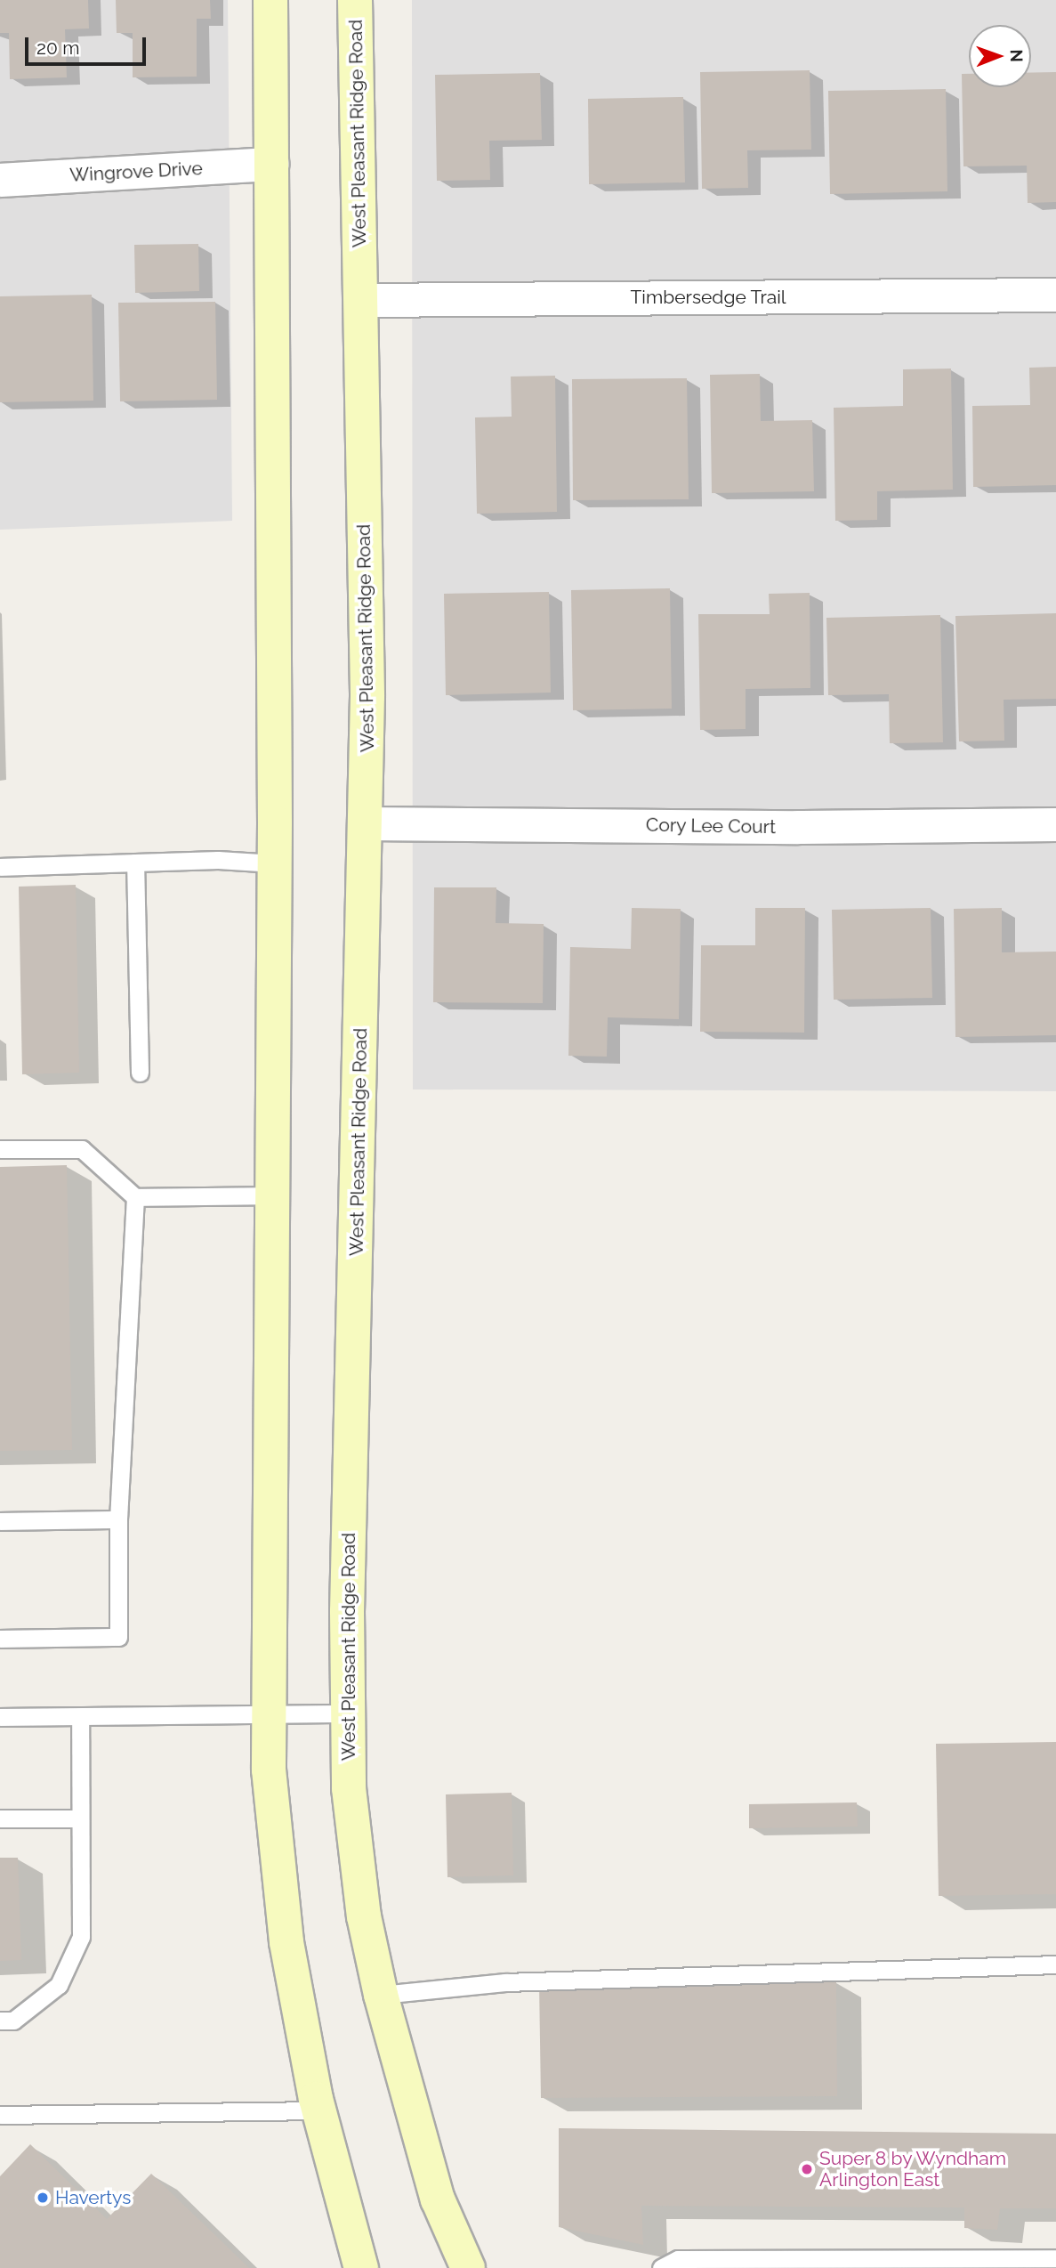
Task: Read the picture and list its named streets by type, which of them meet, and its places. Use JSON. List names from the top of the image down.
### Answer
{
  "streets": {
    "street": [
      "West Pleasant Ridge Road",
      "Wingrove Drive",
      "Timbersedge Trail",
      "Cory Lee Court"
    ]
  },
  "crossings": [
    ["West Pleasant Ridge Road", "Timbersedge Trail"],
    ["West Pleasant Ridge Road", "Cory Lee Court"]
  ],
  "places": ["Super 8 by Wyndham Arlington East", "Havertys"],
  "scale_bar": "20 m",
  "north": "right"
}
